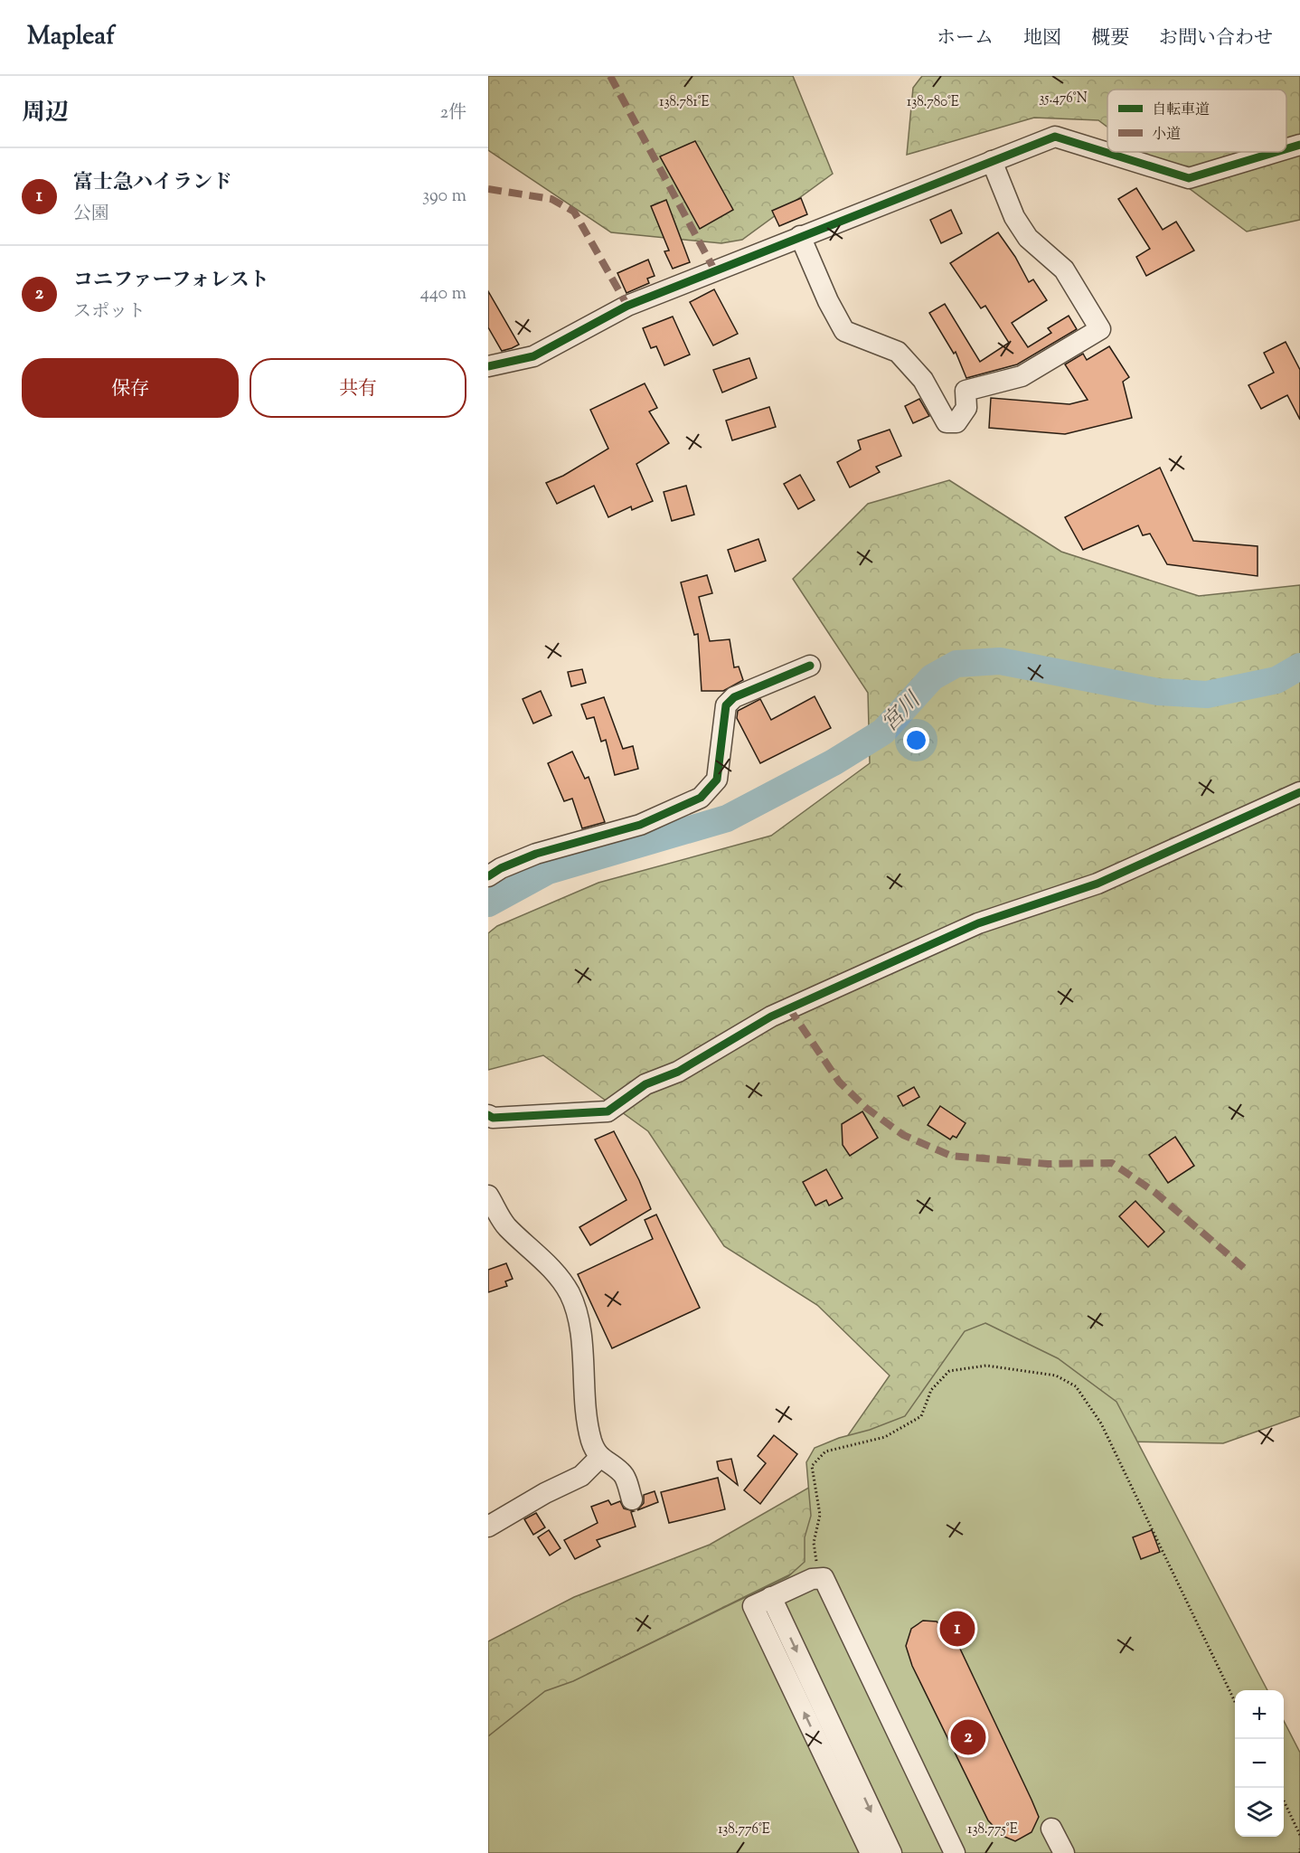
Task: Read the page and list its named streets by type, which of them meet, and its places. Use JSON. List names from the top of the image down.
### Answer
{
  "water": ["宮川"],
  "legend": ["自転車道", "小道"],
  "page": {
    "header": "Mapleaf",
    "nav": [
      "ホーム",
      "地図",
      "概要",
      "お問い合わせ"
    ],
    "heading": ["周辺", "2件"],
    "list": [
      {
        "mark": "1",
        "name": "富士急ハイランド",
        "note": "公園",
        "value": "390 m"
      },
      {
        "mark": "2",
        "name": "コニファーフォレスト",
        "note": "スポット",
        "value": "440 m"
      }
    ],
    "buttons": ["保存", "共有"],
    "pins": ["1", "2"],
    "map_buttons": ["+", "−"]
  },
  "coordinates": [
    "35.476°N",
    "138.781°E",
    "138.780°E",
    "138.776°E",
    "138.775°E"
  ]
}
